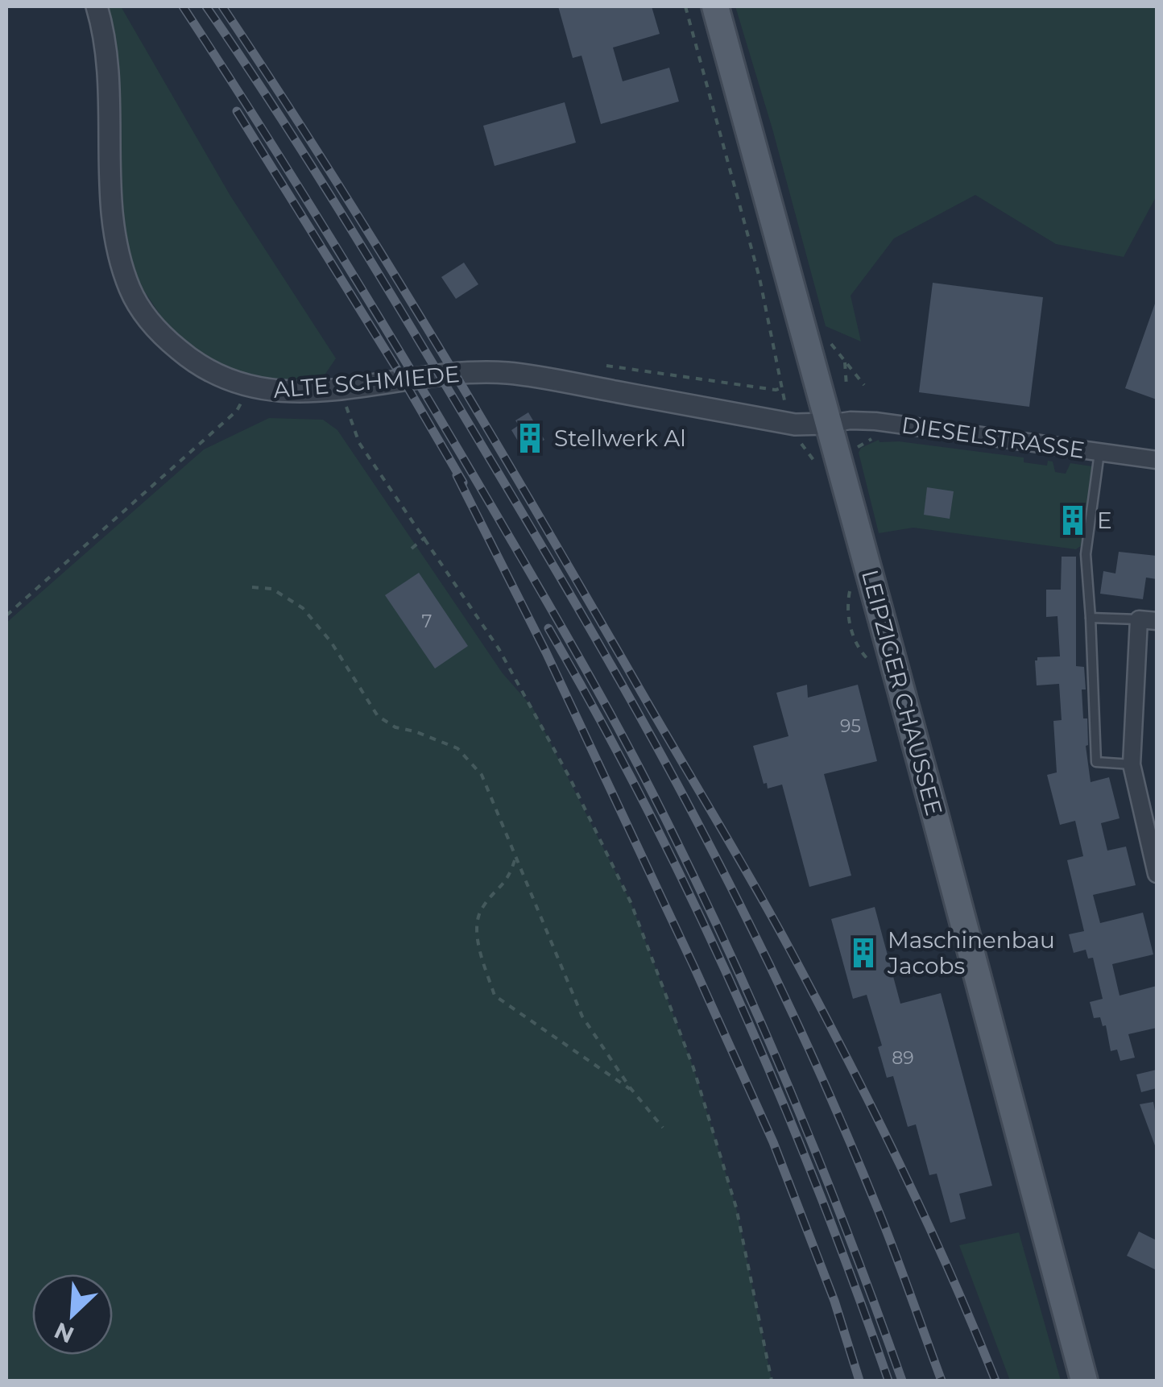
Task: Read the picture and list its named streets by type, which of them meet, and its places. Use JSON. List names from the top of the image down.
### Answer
{
  "streets": {
    "main road": ["LEIPZIGER CHAUSSEE"],
    "street": ["ALTE SCHMIEDE", "DIESELSTRASSE"]
  },
  "crossings": [
    ["ALTE SCHMIEDE", "DIESELSTRASSE"],
    ["ALTE SCHMIEDE", "LEIPZIGER CHAUSSEE"],
    ["DIESELSTRASSE", "LEIPZIGER CHAUSSEE"]
  ],
  "places": {
    "building": ["Stellwerk Al", "E", "Maschinenbau Jacobs"]
  },
  "house_numbers": ["7", "95", "89"],
  "north": "bottom left"
}
